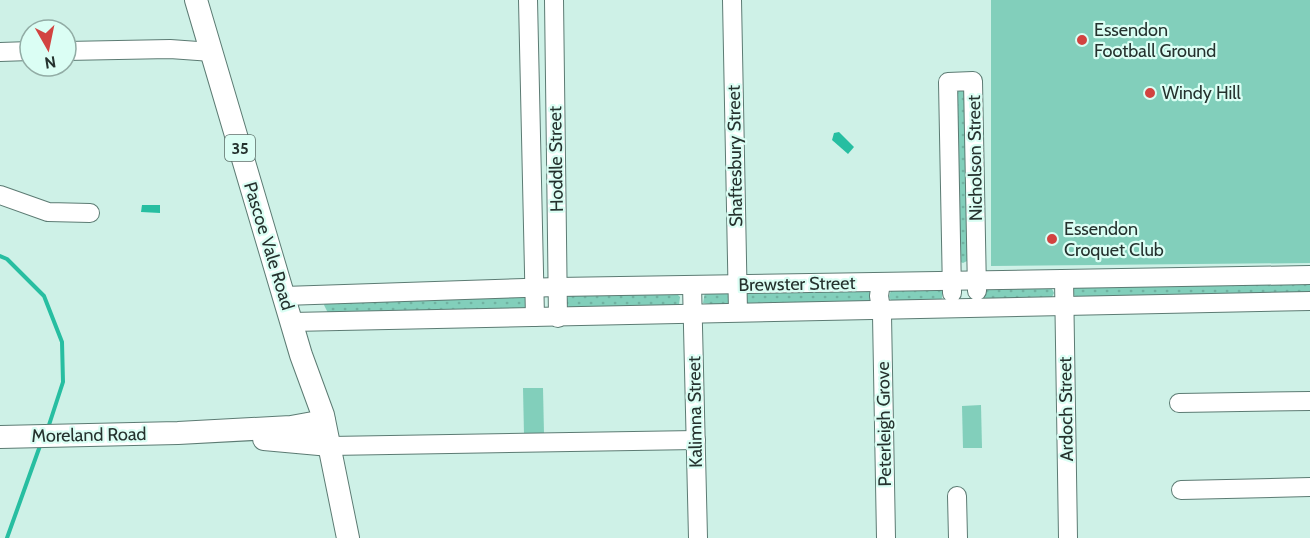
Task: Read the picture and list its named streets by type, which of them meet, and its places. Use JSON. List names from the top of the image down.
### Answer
{
  "streets": {
    "main road": ["35", "Pascoe Vale Road", "Moreland Road"],
    "street": [
      "Shaftesbury Street",
      "Nicholson Street",
      "Hoddle Street",
      "Brewster Street",
      "Ardoch Street",
      "Kalimna Street",
      "Peterleigh Grove"
    ]
  },
  "crossings": [
    ["Shaftesbury Street", "Brewster Street"],
    ["Nicholson Street", "Brewster Street"],
    ["Hoddle Street", "Brewster Street"],
    ["Pascoe Vale Road", "Brewster Street"],
    ["Pascoe Vale Road", "Moreland Road"],
    ["Brewster Street", "Ardoch Street"],
    ["Brewster Street", "Kalimna Street"],
    ["Brewster Street", "Peterleigh Grove"]
  ],
  "places": ["Essendon Football Ground", "Windy Hill", "Essendon Croquet Club"],
  "north": "bottom"
}
